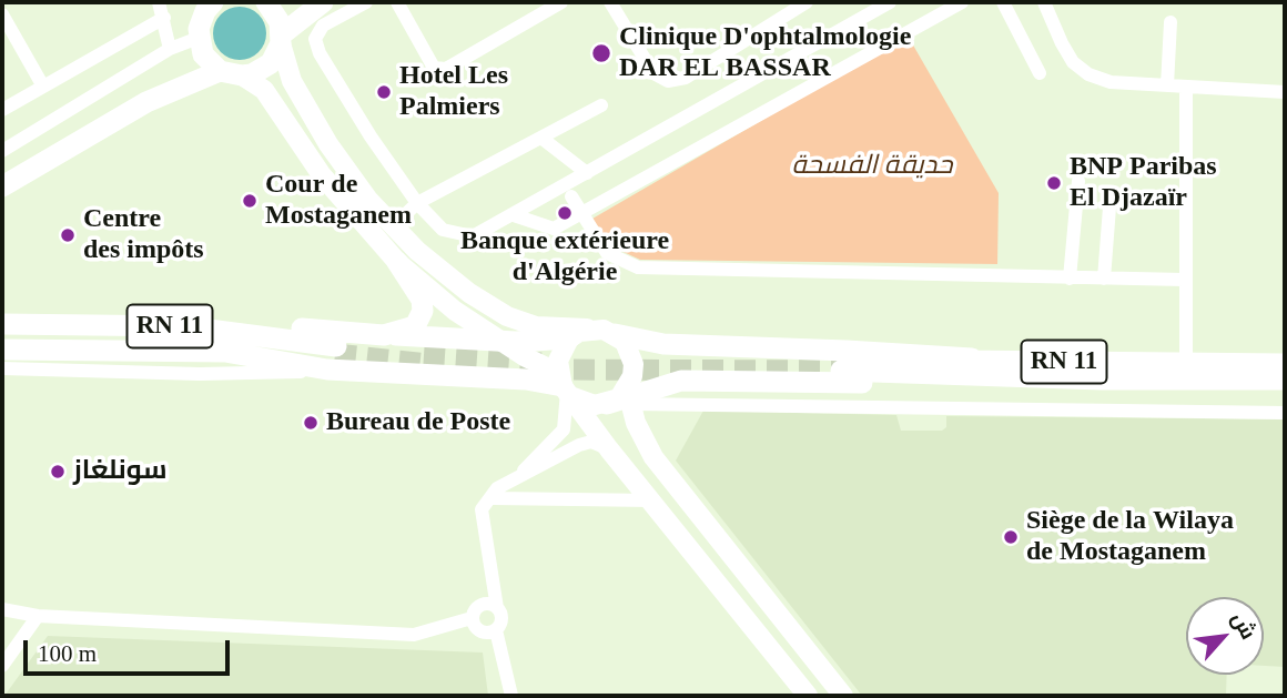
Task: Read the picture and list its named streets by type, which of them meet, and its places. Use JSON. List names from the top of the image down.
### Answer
{
  "streets": {
    "main road": ["RN 11"]
  },
  "parks": ["حديقة الفسحة"],
  "places": [
    "Clinique D'ophtalmologie DAR EL BASSAR",
    "Hotel Les Palmiers",
    "BNP Paribas El Djazaïr",
    "Cour de Mostaganem",
    "Banque extérieure d'Algérie",
    "Centre des impôts",
    "Bureau de Poste",
    "سونلغاز",
    "Siège de la Wilaya de Mostaganem"
  ],
  "scale_bar": "100 m",
  "north": "top right"
}
